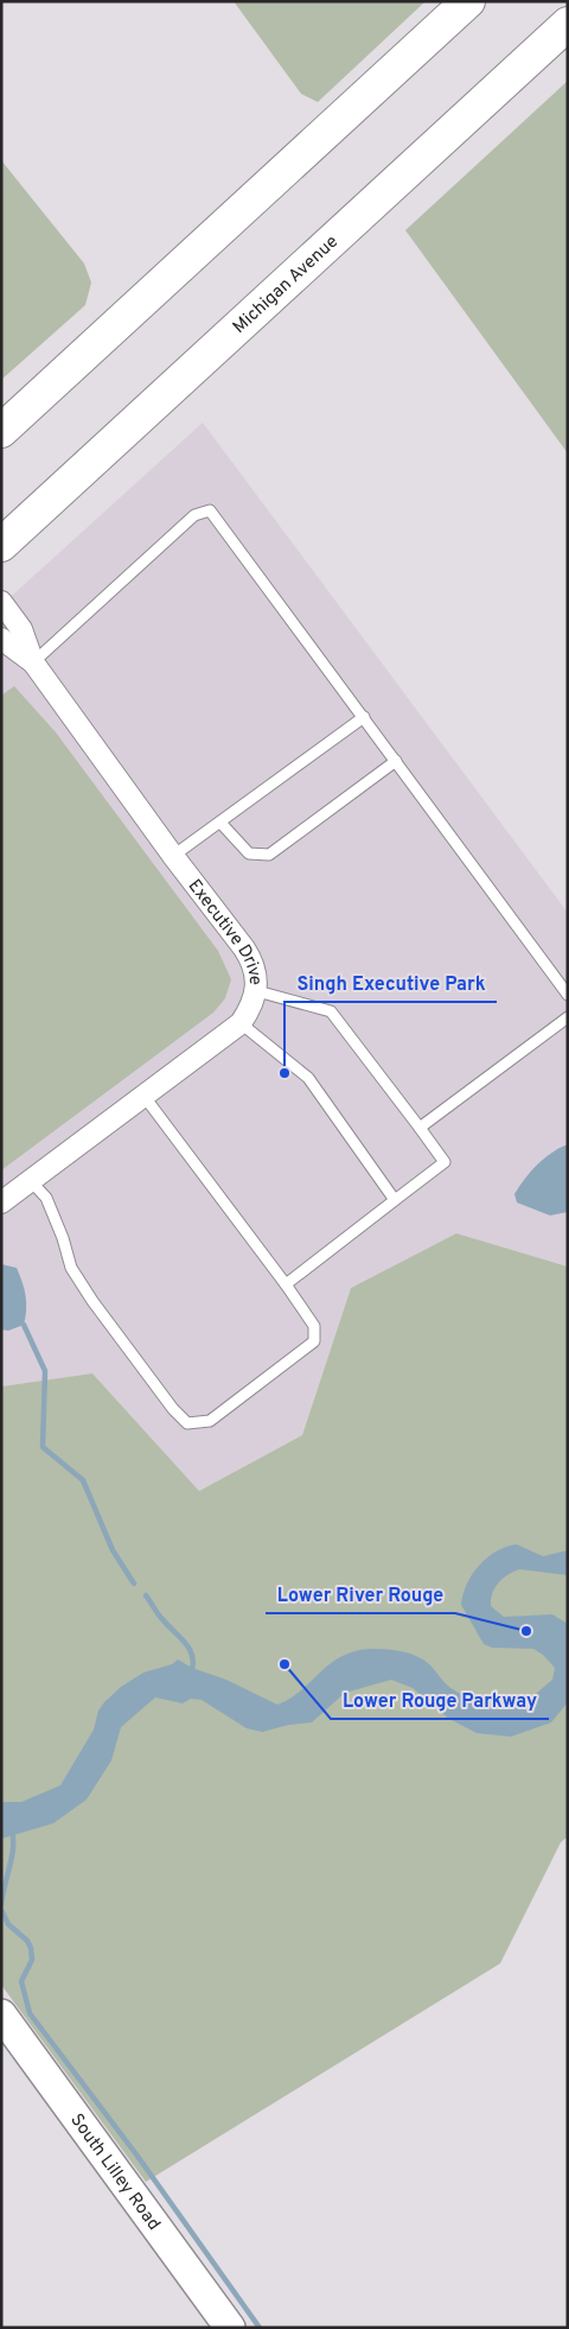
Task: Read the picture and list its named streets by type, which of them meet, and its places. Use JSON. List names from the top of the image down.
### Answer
{
  "streets": {
    "main road": ["Michigan Avenue"],
    "street": ["Executive Drive", "South Lilley Road"]
  },
  "places": ["Singh Executive Park", "Lower River Rouge", "Lower Rouge Parkway"]
}
